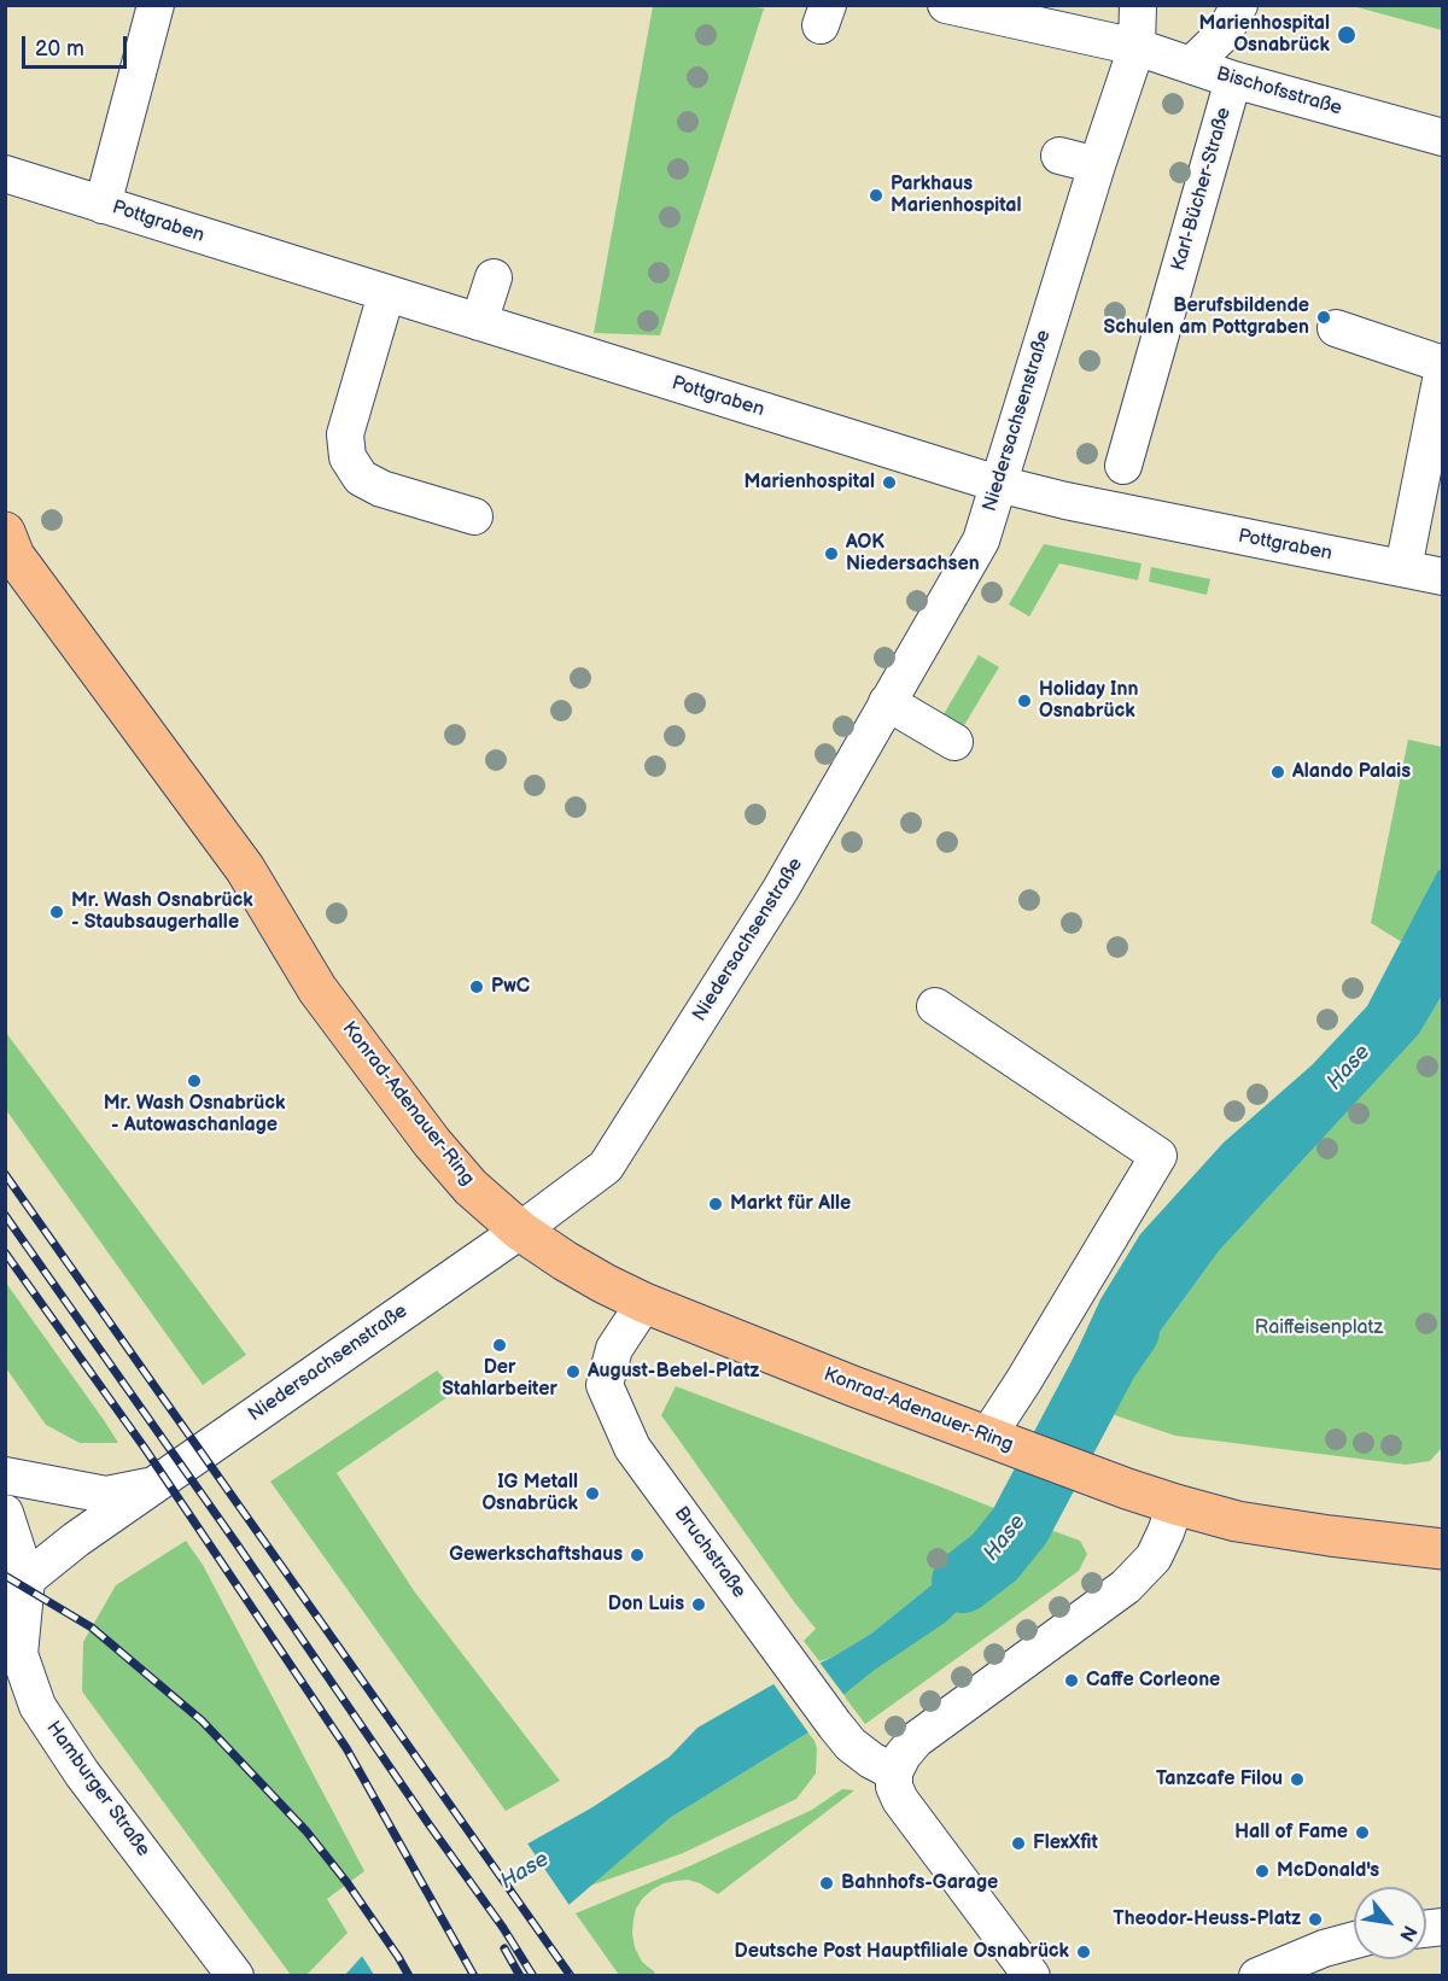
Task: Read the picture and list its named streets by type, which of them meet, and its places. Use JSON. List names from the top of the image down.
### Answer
{
  "streets": {
    "main road": ["Konrad-Adenauer-Ring"],
    "street": [
      "Bischofsstraße",
      "Karl-Bücher-Straße",
      "Pottgraben",
      "Niedersachsenstraße",
      "Bruchstraße",
      "Hamburger Straße"
    ]
  },
  "crossings": [
    ["Bischofsstraße", "Karl-Bücher-Straße"],
    ["Bischofsstraße", "Niedersachsenstraße"],
    ["Pottgraben", "Niedersachsenstraße"],
    ["Niedersachsenstraße", "Konrad-Adenauer-Ring"],
    ["Niedersachsenstraße", "Hamburger Straße"],
    ["Konrad-Adenauer-Ring", "Bruchstraße"]
  ],
  "water": ["Hase"],
  "parks": ["Raiffeisenplatz"],
  "places": [
    "Marienhospital Osnabrück",
    "Parkhaus Marienhospital",
    "Berufsbildende Schulen am Pottgraben",
    "Marienhospital",
    "AOK Niedersachsen",
    "Holiday Inn Osnabrück",
    "Alando Palais",
    "Mr. Wash Osnabrück - Staubsaugerhalle",
    "PwC",
    "Mr. Wash Osnabrück - Autowaschanlage",
    "Markt für Alle",
    "Der Stahlarbeiter",
    "August-Bebel-Platz",
    "IG Metall Osnabrück",
    "Gewerkschaftshaus",
    "Don Luis",
    "Caffe Corleone",
    "Tanzcafe Filou",
    "Hall of Fame",
    "FlexXfit",
    "McDonald's",
    "Bahnhofs-Garage",
    "Theodor-Heuss-Platz",
    "Deutsche Post Hauptfiliale Osnabrück"
  ],
  "scale_bar": "20 m",
  "north": "bottom right"
}
